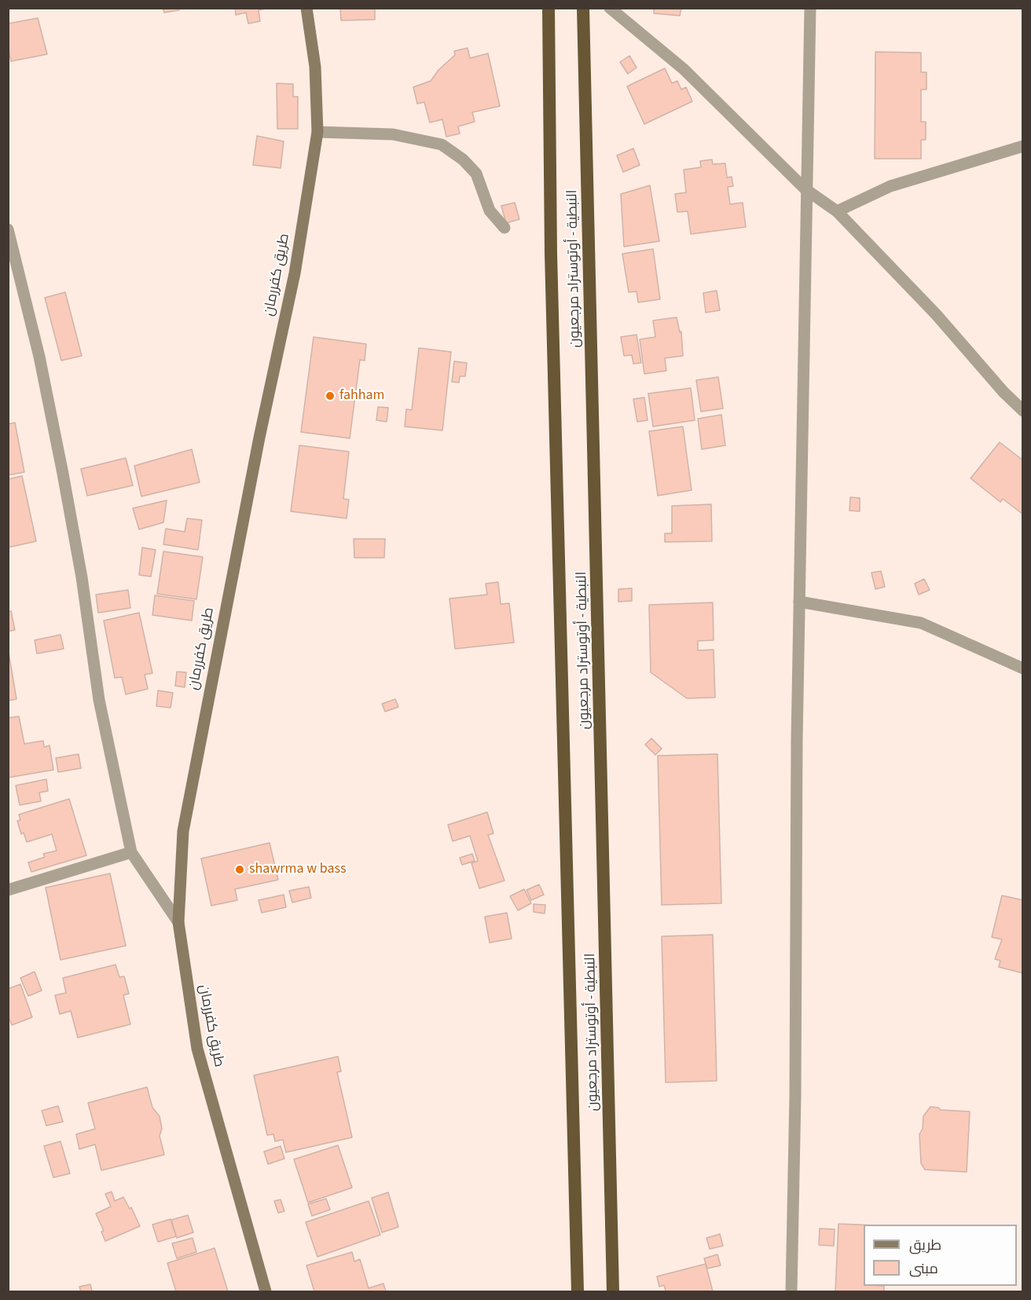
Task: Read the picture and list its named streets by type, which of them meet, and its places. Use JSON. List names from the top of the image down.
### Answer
{
  "streets": {
    "highway": ["النبطية - أوتوستراد مرجعيون"],
    "main road": ["طريق كفررمان"]
  },
  "places": ["fahham", "shawrma w bass"],
  "legend": ["طريق", "مبنى"]
}
